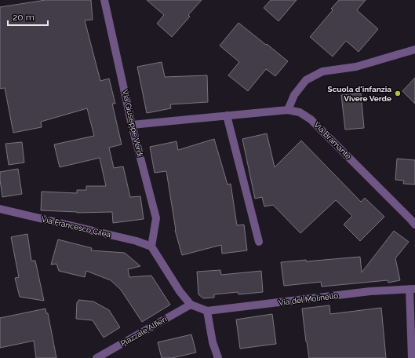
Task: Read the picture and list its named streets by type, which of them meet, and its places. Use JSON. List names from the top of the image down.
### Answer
{
  "streets": {
    "street": [
      "Via Giuseppe Verdi",
      "Via Bramante",
      "Via Francesco Cilea",
      "Via del Molinello",
      "Piazzale Alfieri"
    ]
  },
  "crossings": [
    ["Via Giuseppe Verdi", "Via Bramante"],
    ["Via Giuseppe Verdi", "Via Francesco Cilea"],
    ["Via del Molinello", "Piazzale Alfieri"]
  ],
  "places": ["Scuola d'infanzia Vivere Verde"],
  "scale_bar": "20 m"
}
